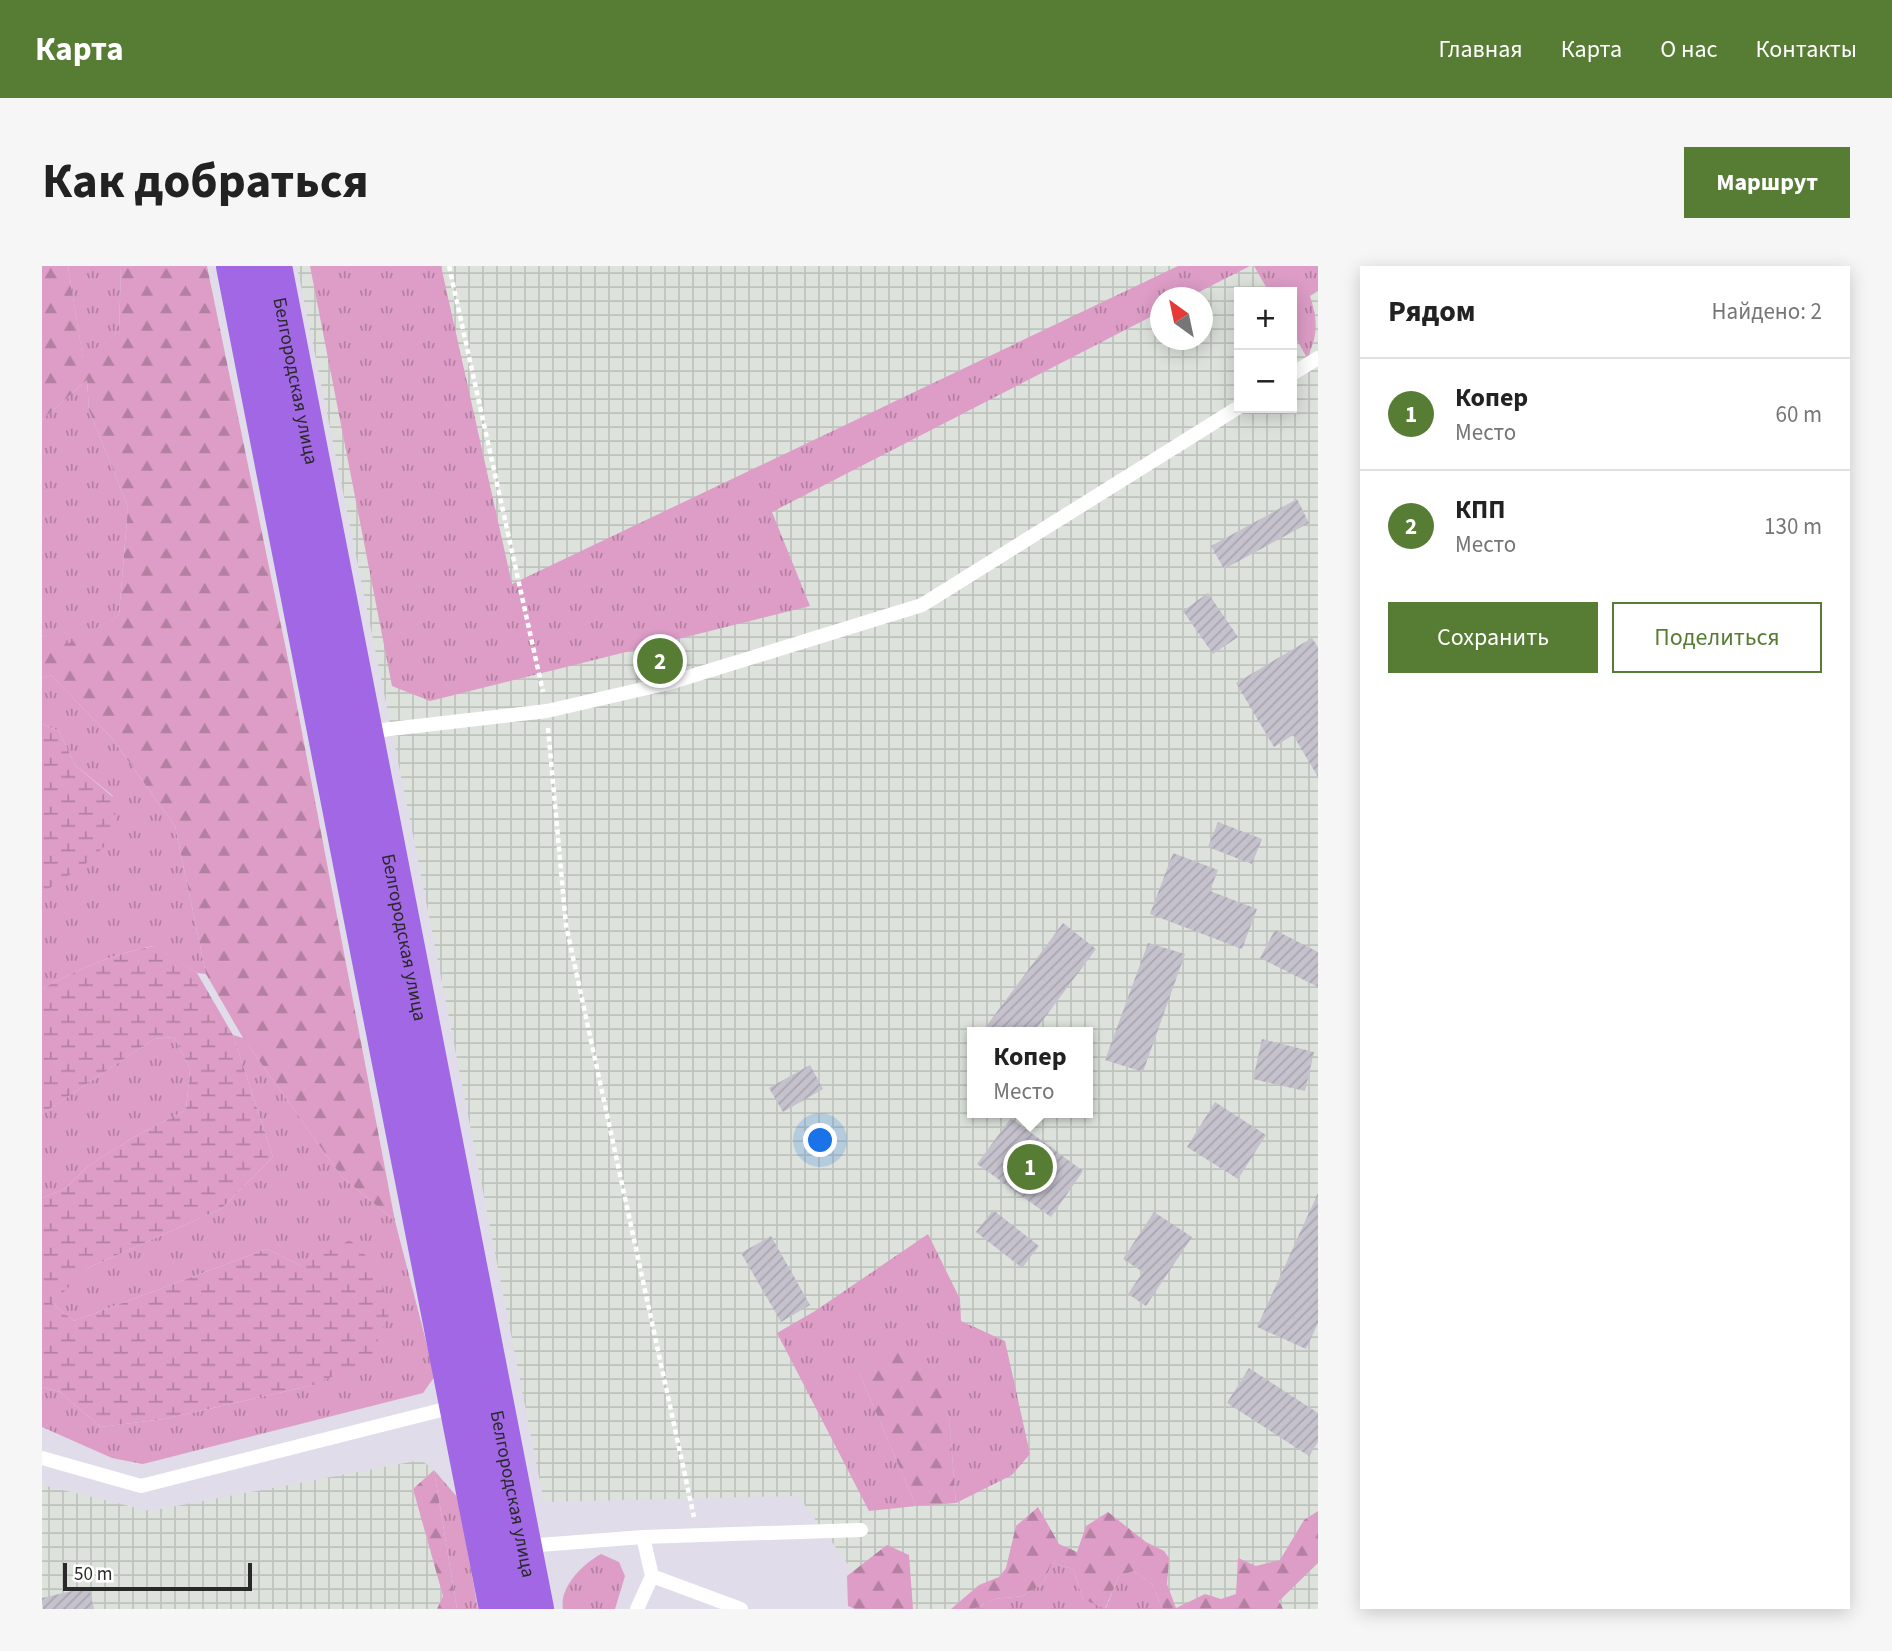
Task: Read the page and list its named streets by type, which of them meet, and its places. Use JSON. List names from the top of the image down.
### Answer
{
  "streets": {
    "main road": ["Белгородская улица"]
  },
  "scale_bar": "50 m",
  "north": "top left",
  "page": {
    "header": "Карта",
    "nav": [
      "Главная",
      "Карта",
      "О нас",
      "Контакты"
    ],
    "title": "Как добраться",
    "buttons": [
      "Маршрут",
      ["Сохранить", "Поделиться"]
    ],
    "heading": ["Рядом", "Найдено: 2"],
    "map_buttons": ["+", "−"],
    "list": [
      {
        "mark": "1",
        "name": "Копер",
        "note": "Место",
        "value": "60 m"
      },
      {
        "mark": "2",
        "name": "КПП",
        "note": "Место",
        "value": "130 m"
      }
    ],
    "pins": ["2", "1"],
    "popup": ["Копер", "Место"],
    "scale": "50 m"
  }
}
